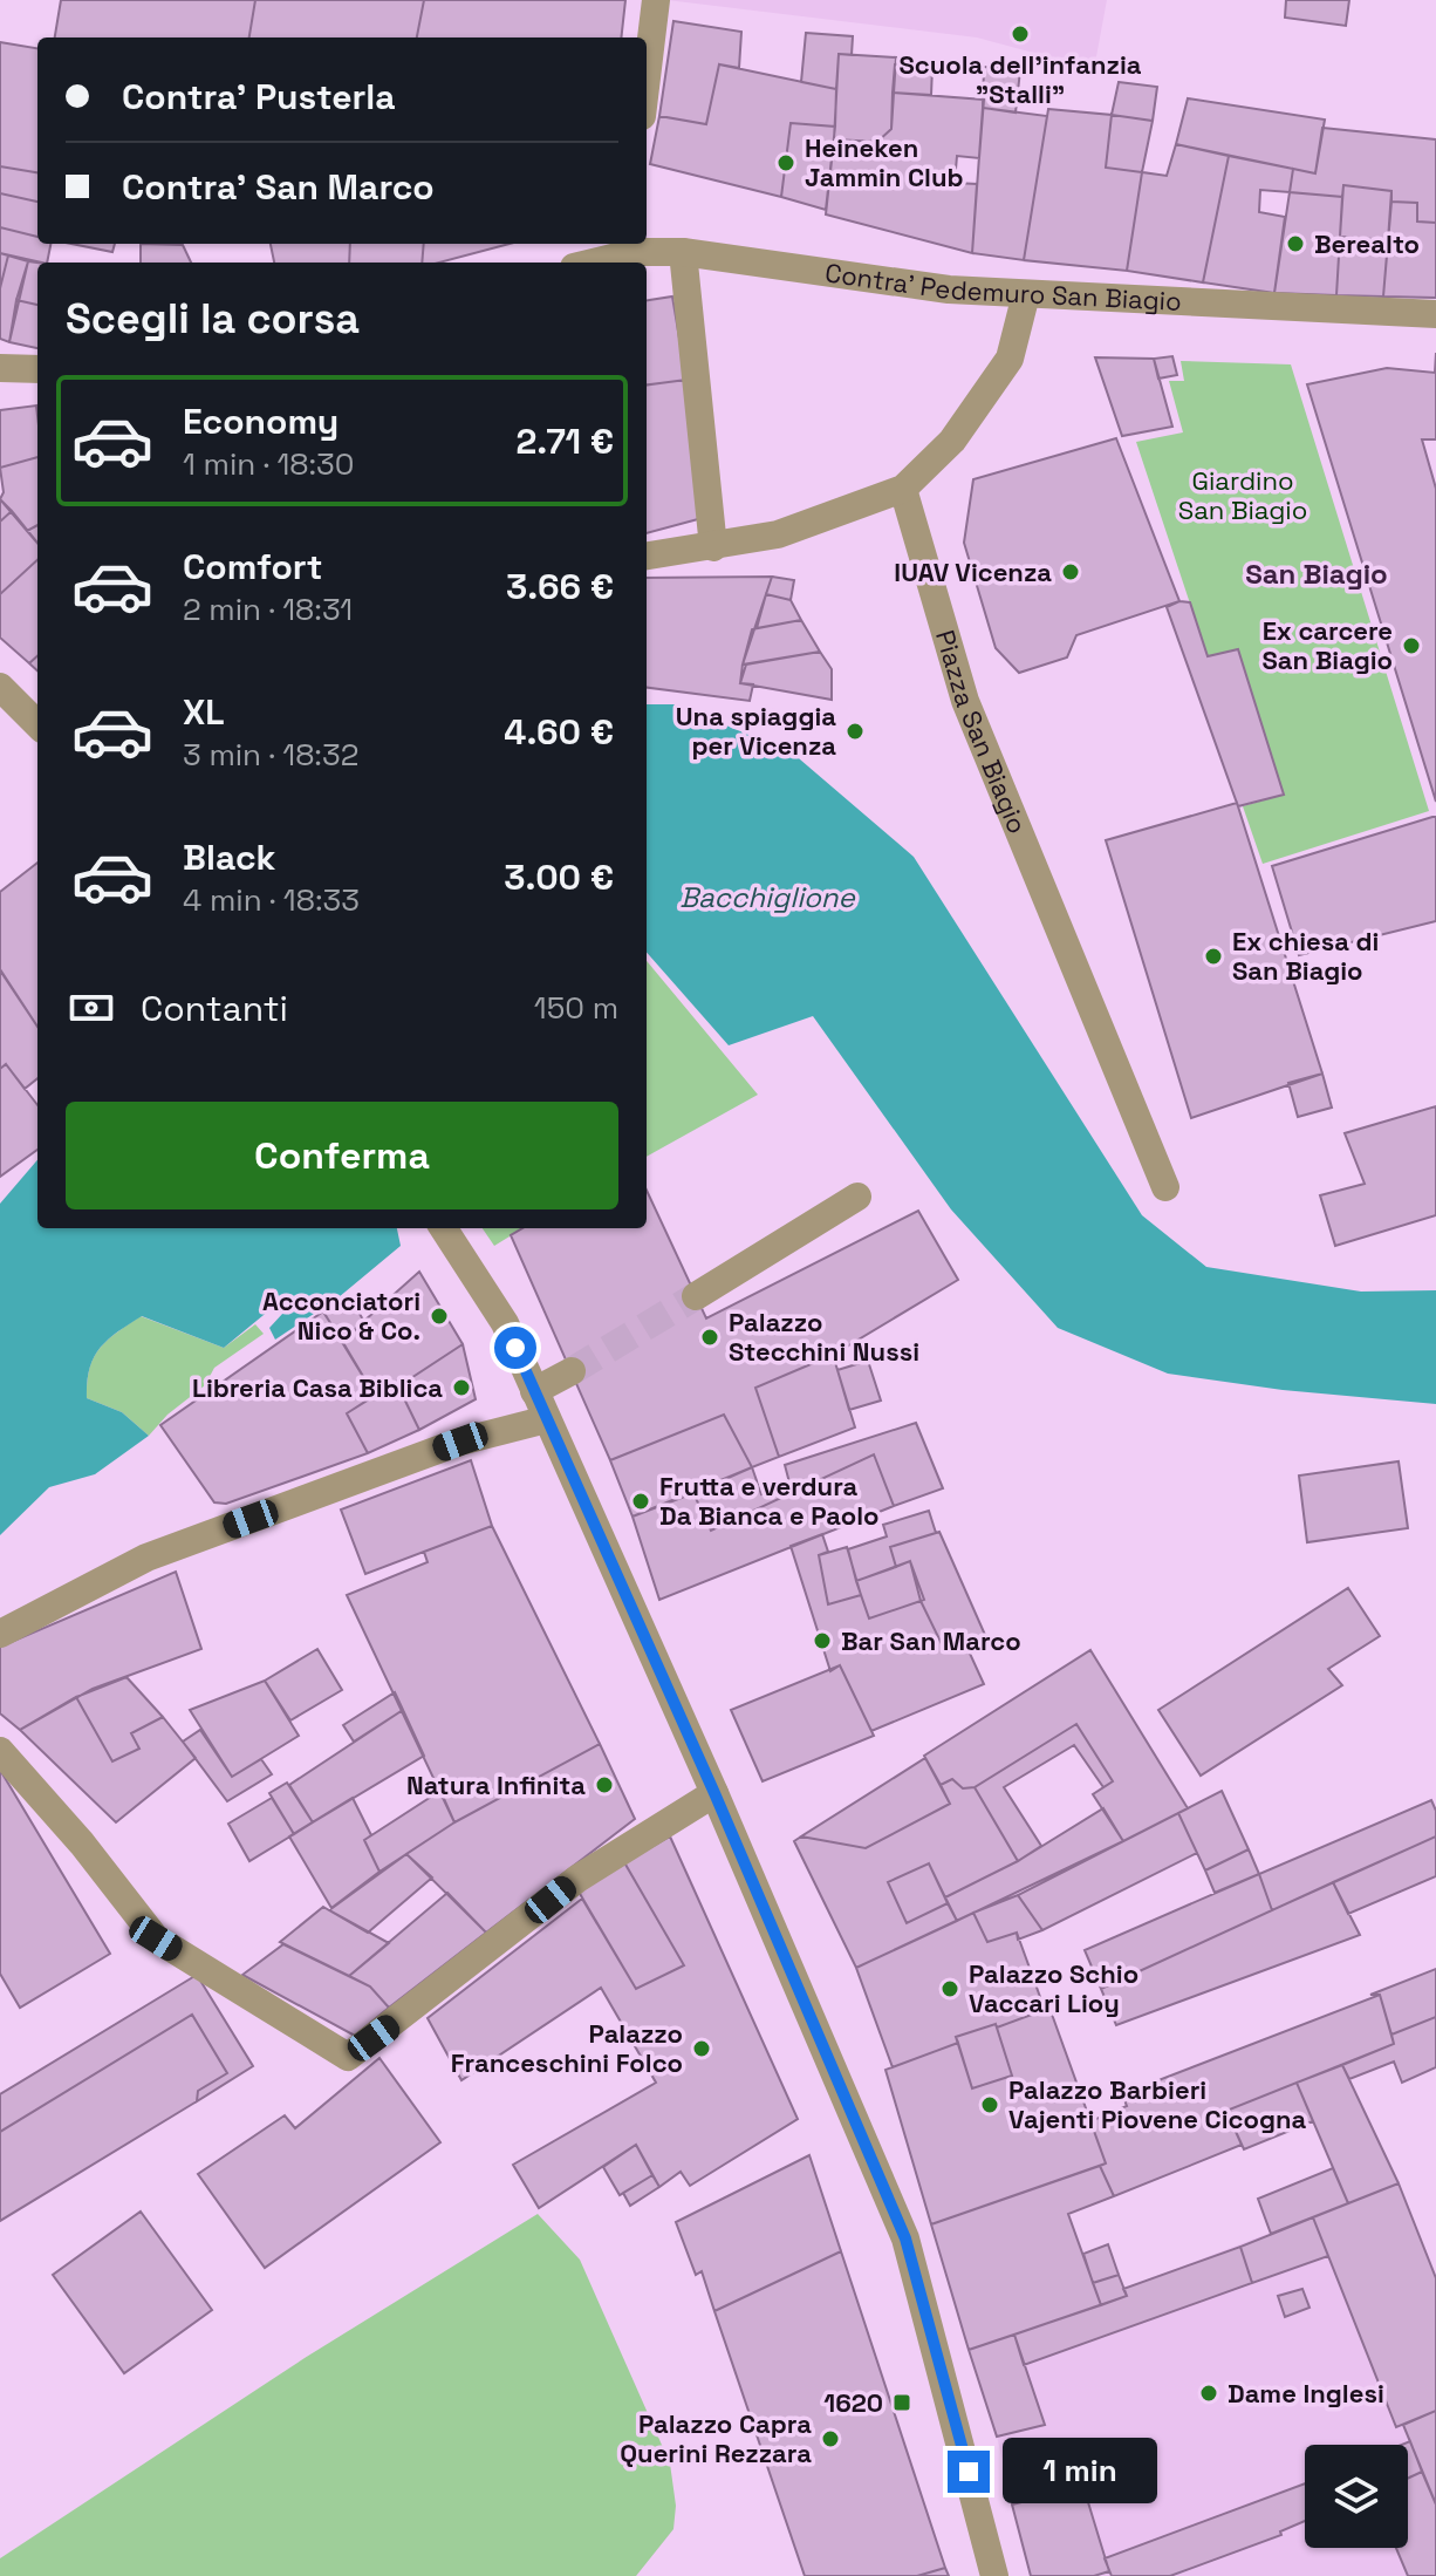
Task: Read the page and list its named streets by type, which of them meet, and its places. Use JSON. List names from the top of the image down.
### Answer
{
  "streets": {
    "street": ["Contra' Pedemuro San Biagio", "Piazza San Biagio"]
  },
  "districts": ["San Biagio"],
  "water": ["Bacchiglione"],
  "parks": ["Giardino San Biagio"],
  "places": {
    "other": [
      "Scuola dell'infanzia \"Stalli\"",
      "Heineken Jammin Club",
      "Berealto",
      "IUAV Vicenza",
      "Ex carcere San Biagio",
      "Una spiaggia per Vicenza",
      "Ex chiesa di San Biagio",
      "Acconciatori Nico & Co.",
      "Palazzo Stecchini Nussi",
      "Libreria Casa Biblica",
      "Frutta e verdura Da Bianca e Paolo",
      "Bar San Marco",
      "Natura Infinita",
      "Palazzo Schio Vaccari Lioy",
      "Palazzo Franceschini Folco",
      "Palazzo Barbieri Vajenti Piovene Cicogna",
      "Dame Inglesi",
      "Palazzo Capra Querini Rezzara"
    ],
    "transit": ["1620"]
  },
  "page": {
    "banner": ["Contra' Pusterla", "Contra' San Marco"],
    "heading": "Scegli la corsa",
    "list": [
      {
        "name": "Economy",
        "note": "1 min · 18:30",
        "value": "2.71 €"
      },
      {
        "name": "Comfort",
        "note": "2 min · 18:31",
        "value": "3.66 €"
      },
      {
        "name": "XL",
        "note": "3 min · 18:32",
        "value": "4.60 €"
      },
      {
        "name": "Black",
        "note": "4 min · 18:33",
        "value": "3.00 €"
      }
    ],
    "pay": ["Contanti", "150 m"],
    "buttons": "Conferma",
    "bubble": "1 min"
  }
}
